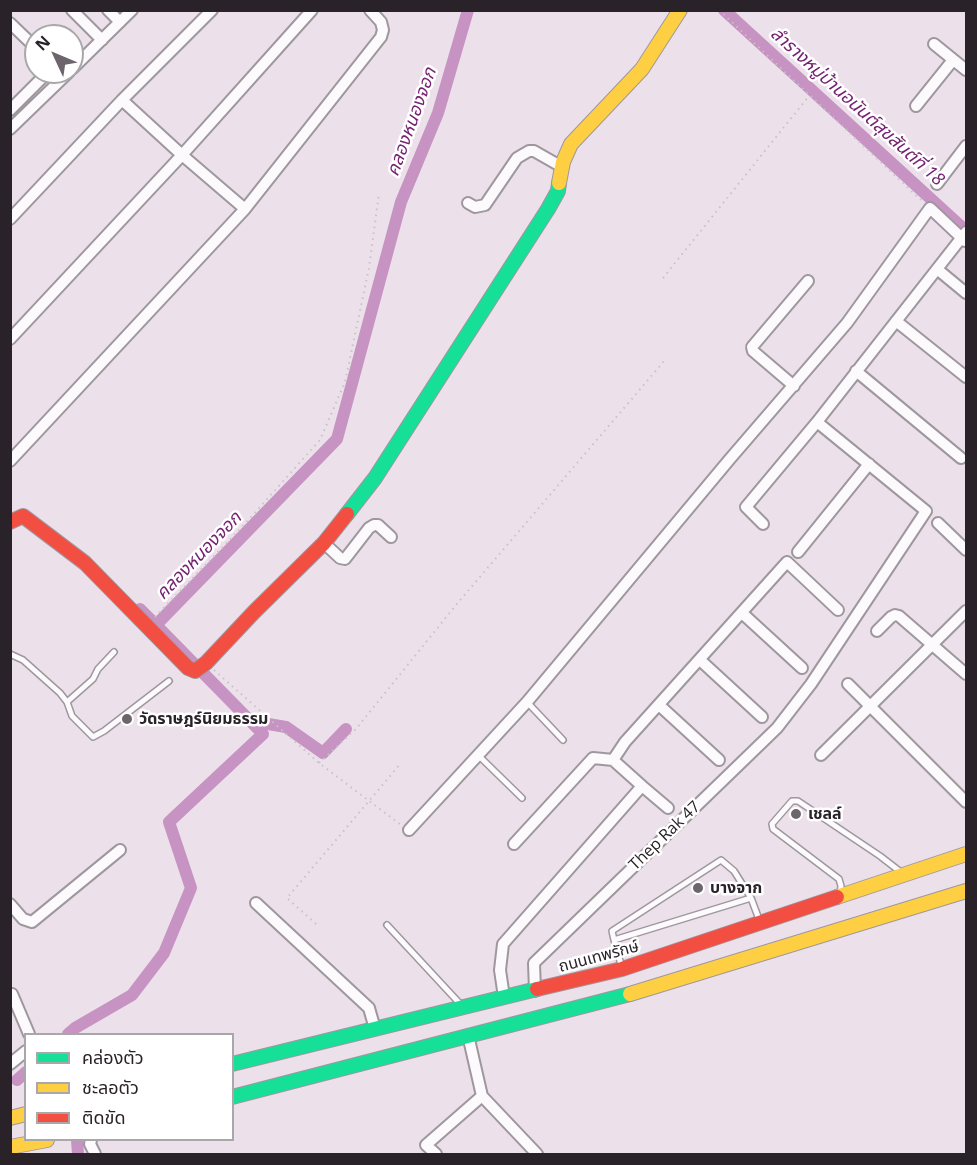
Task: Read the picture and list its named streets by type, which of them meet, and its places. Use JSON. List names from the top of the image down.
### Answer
{
  "streets": {
    "main road": ["ถนนเทพรักษ์"],
    "street": ["Thep Rak 47"]
  },
  "crossings": [
    ["Thep Rak 47", "ถนนเทพรักษ์"]
  ],
  "water": ["ลำรางหมู่บ้านอนันต์สุขสันต์ที่ 18", "คลองหนองจอก"],
  "places": ["วัดราษฎร์นิยมธรรม", "เชลล์", "บางจาก"],
  "legend": ["คล่องตัว", "ชะลอตัว", "ติดขัด"],
  "north": "top left"
}
